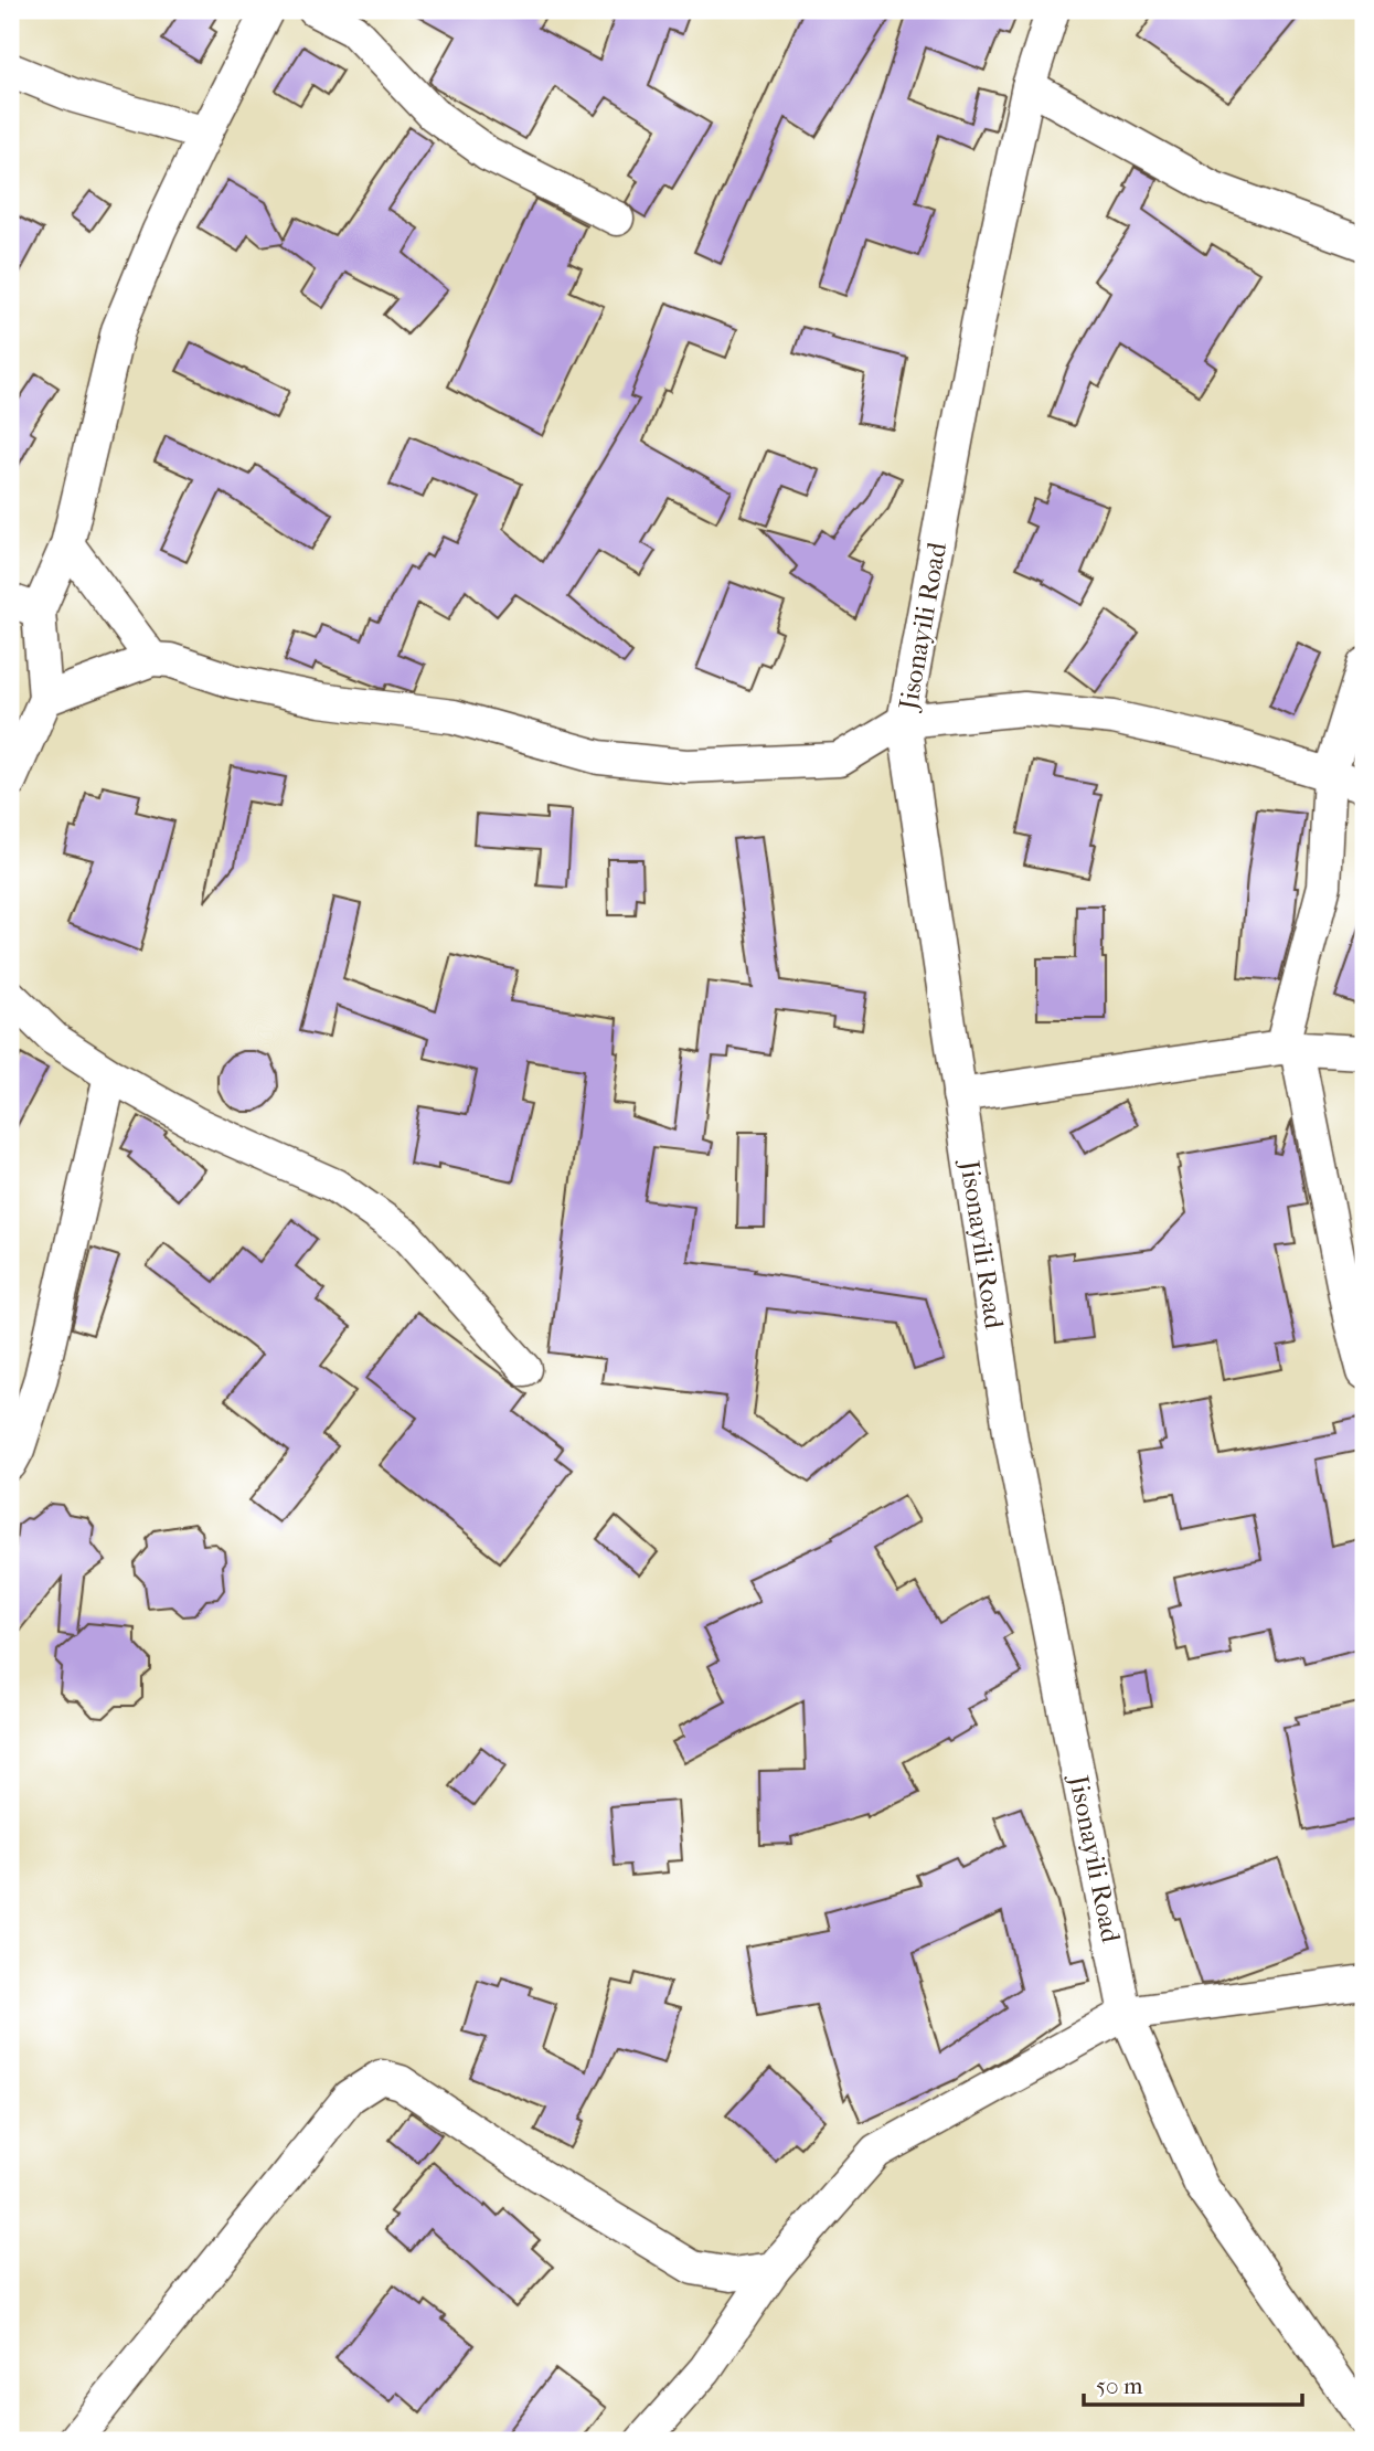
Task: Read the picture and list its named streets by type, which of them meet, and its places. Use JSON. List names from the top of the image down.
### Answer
{
  "streets": {
    "street": ["Jisonayili Road"]
  },
  "scale_bar": "50 m"
}
